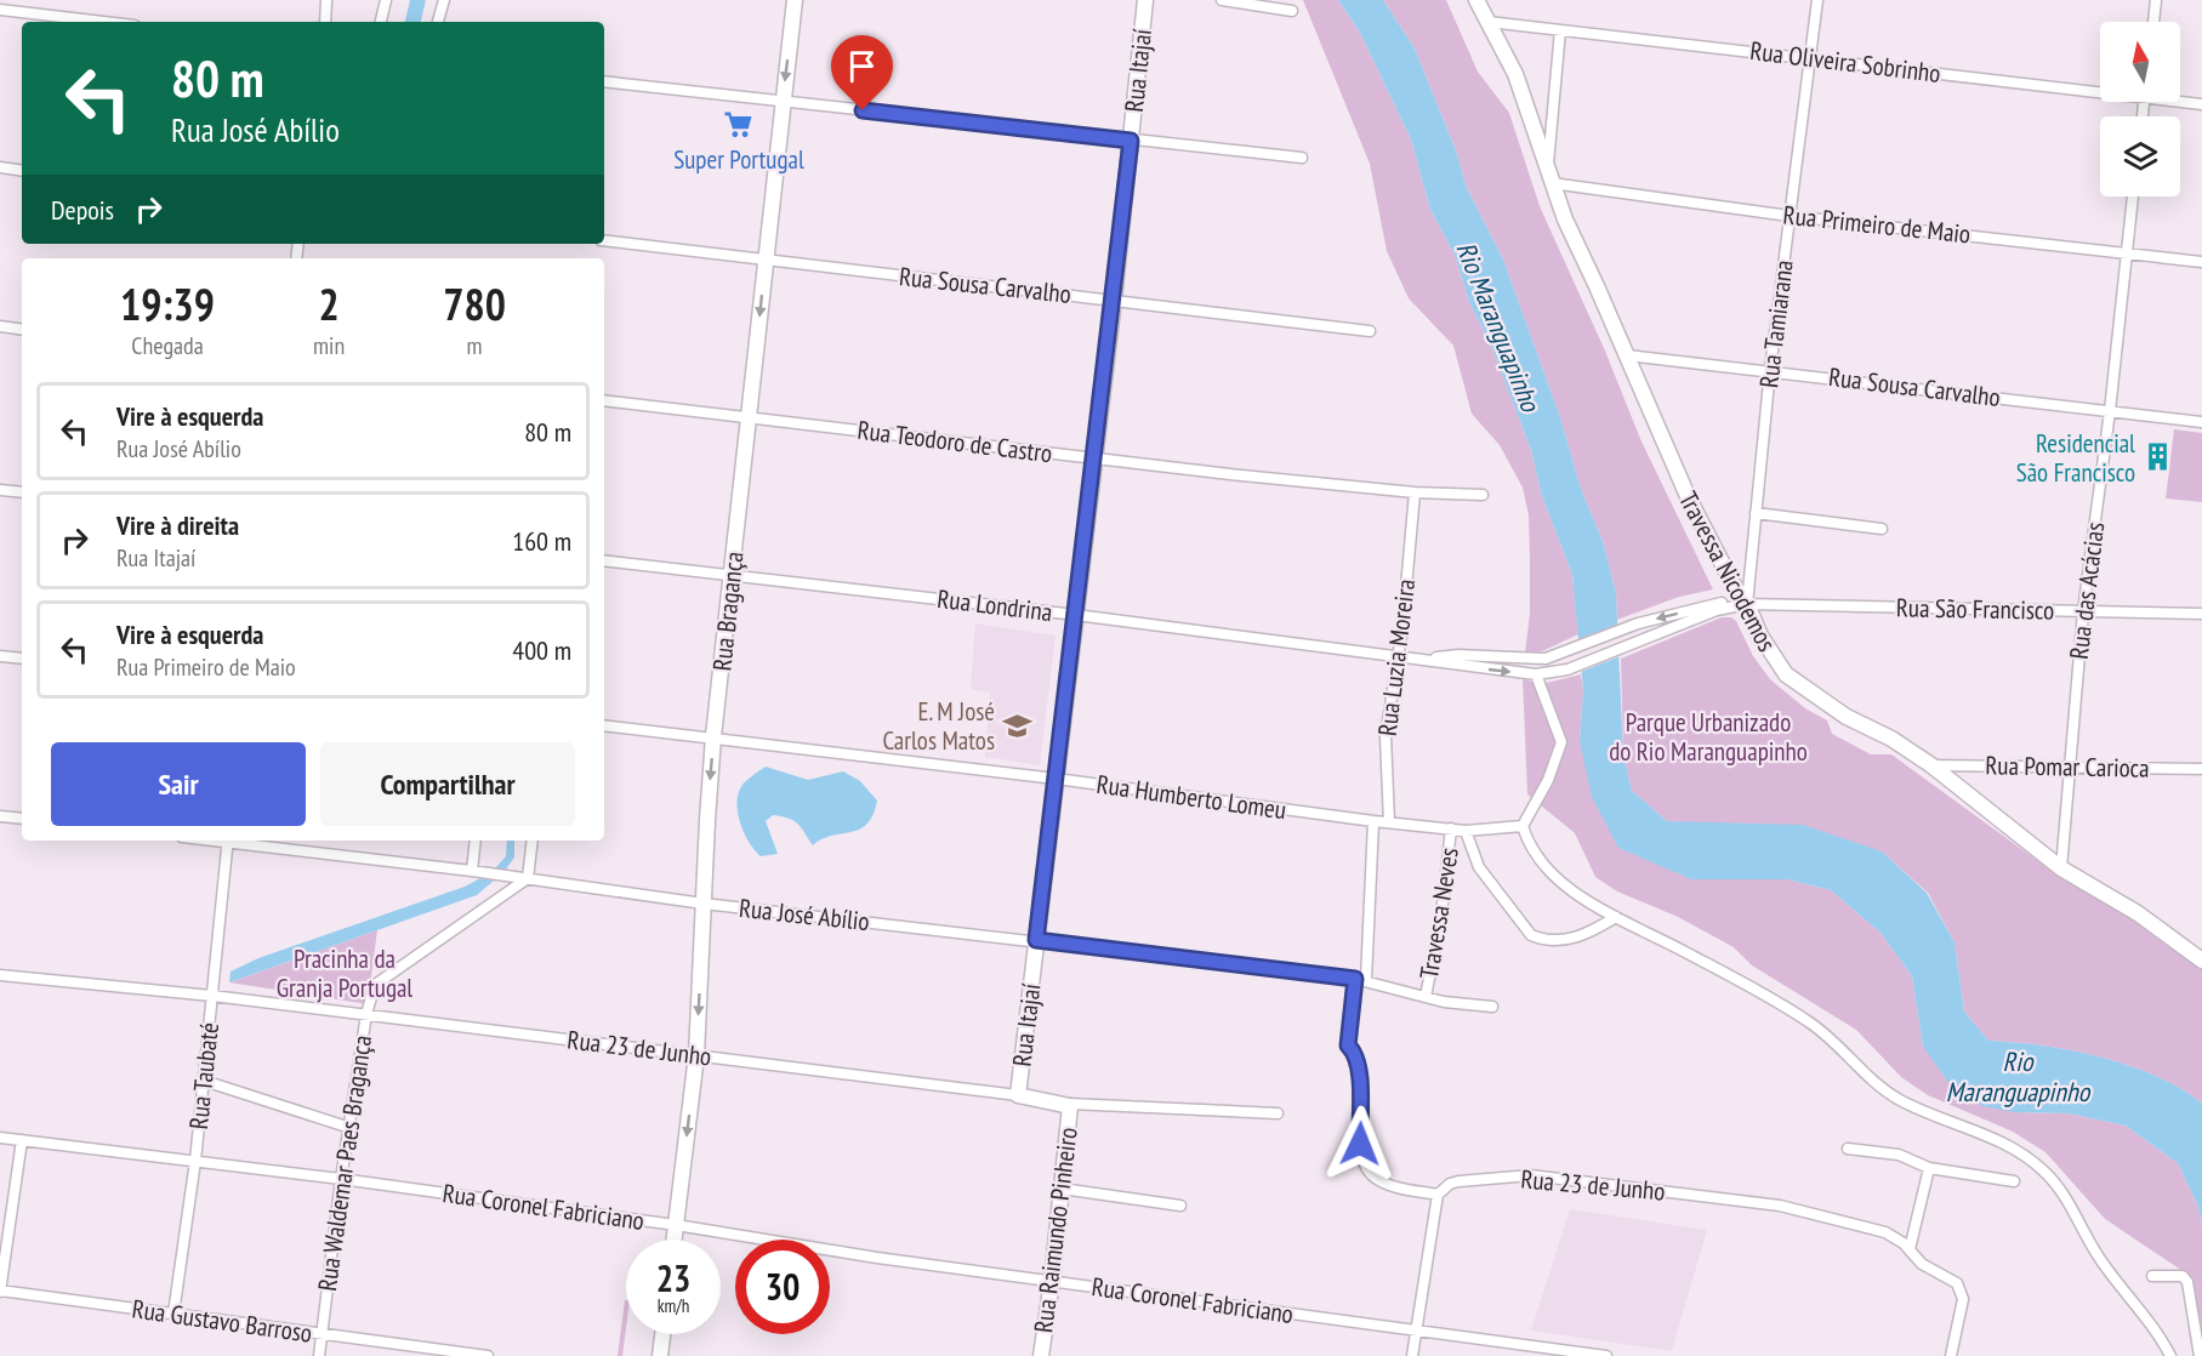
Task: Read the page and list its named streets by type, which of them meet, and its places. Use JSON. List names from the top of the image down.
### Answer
{
  "streets": {
    "street": [
      "Rua Oliveira Sobrinho",
      "Rua Itajaí",
      "Rua Primeiro de Maio",
      "Rua Sousa Carvalho",
      "Rua Tamiarana",
      "Rua Teodoro de Castro",
      "Travessa Nicodemos",
      "Rua das Acácias",
      "Rua Londrina",
      "Rua São Francisco",
      "Rua Bragança",
      "Rua Luzia Moreira",
      "Rua Pomar Carioca",
      "Rua Humberto Lomeu",
      "Travessa Neves",
      "Rua José Abílio",
      "Rua 23 de Junho",
      "Rua Taubaté",
      "Rua Waldemar Paes Bragança",
      "Rua Coronel Fabriciano",
      "Rua Raimundo Pinheiro",
      "Rua Gustavo Barroso"
    ]
  },
  "crossings": [
    ["Rua Oliveira Sobrinho", "Rua Tamiarana"],
    ["Rua Oliveira Sobrinho", "Travessa Nicodemos"],
    ["Rua Itajaí", "Rua Sousa Carvalho"],
    ["Rua Itajaí", "Rua Teodoro de Castro"],
    ["Rua Itajaí", "Rua Londrina"],
    ["Rua Itajaí", "Rua Humberto Lomeu"],
    ["Rua Itajaí", "Rua José Abílio"],
    ["Rua Itajaí", "Rua 23 de Junho"],
    ["Rua Primeiro de Maio", "Rua Tamiarana"],
    ["Rua Primeiro de Maio", "Travessa Nicodemos"],
    ["Rua Primeiro de Maio", "Rua das Acácias"],
    ["Rua Sousa Carvalho", "Rua Tamiarana"],
    ["Rua Sousa Carvalho", "Travessa Nicodemos"],
    ["Rua Sousa Carvalho", "Rua das Acácias"],
    ["Rua Sousa Carvalho", "Rua Bragança"],
    ["Rua Tamiarana", "Travessa Nicodemos"],
    ["Rua Tamiarana", "Rua São Francisco"],
    ["Rua Teodoro de Castro", "Rua Bragança"],
    ["Rua Teodoro de Castro", "Rua Luzia Moreira"],
    ["Travessa Nicodemos", "Rua das Acácias"],
    ["Travessa Nicodemos", "Rua São Francisco"],
    ["Travessa Nicodemos", "Rua Pomar Carioca"],
    ["Rua das Acácias", "Rua São Francisco"],
    ["Rua das Acácias", "Rua Pomar Carioca"],
    ["Rua Londrina", "Rua Bragança"],
    ["Rua Londrina", "Rua Luzia Moreira"],
    ["Rua Londrina", "Rua Humberto Lomeu"],
    ["Rua Londrina", "Travessa Neves"],
    ["Rua Bragança", "Rua Humberto Lomeu"],
    ["Rua Bragança", "Rua José Abílio"],
    ["Rua Bragança", "Rua 23 de Junho"],
    ["Rua Bragança", "Rua Coronel Fabriciano"],
    ["Rua Luzia Moreira", "Rua Humberto Lomeu"],
    ["Rua Luzia Moreira", "Travessa Neves"],
    ["Rua Humberto Lomeu", "Travessa Neves"],
    ["Travessa Neves", "Rua José Abílio"],
    ["Rua José Abílio", "Rua Waldemar Paes Bragança"],
    ["Rua 23 de Junho", "Rua Taubaté"],
    ["Rua 23 de Junho", "Rua Waldemar Paes Bragança"],
    ["Rua 23 de Junho", "Rua Raimundo Pinheiro"],
    ["Rua Taubaté", "Rua Coronel Fabriciano"],
    ["Rua Taubaté", "Rua Gustavo Barroso"],
    ["Rua Waldemar Paes Bragança", "Rua Coronel Fabriciano"],
    ["Rua Waldemar Paes Bragança", "Rua Gustavo Barroso"],
    ["Rua Coronel Fabriciano", "Rua Raimundo Pinheiro"]
  ],
  "one_way": ["Rua Bragança"],
  "water": ["Rio Maranguapinho"],
  "parks": ["Parque Urbanizado do Rio Maranguapinho", "Pracinha da Granja Portugal"],
  "places": {
    "supermarket": ["Super Portugal"],
    "building": ["Residencial São Francisco"],
    "school or university": ["E. M José Carlos Matos"]
  },
  "north": "top",
  "page": {
    "turn": ["80 m", "Rua José Abílio"],
    "then": "Depois",
    "eta": [
      "19:39",
      "Chegada",
      "2",
      "min",
      "780",
      "m"
    ],
    "list": [
      {
        "name": "Vire à esquerda",
        "note": "Rua José Abílio",
        "value": "80 m"
      },
      {
        "name": "Vire à direita",
        "note": "Rua Itajaí",
        "value": "160 m"
      },
      {
        "name": "Vire à esquerda",
        "note": "Rua Primeiro de Maio",
        "value": "400 m"
      }
    ],
    "buttons": ["Sair", "Compartilhar"],
    "speed": "23 km/h",
    "limit": "30"
  }
}
